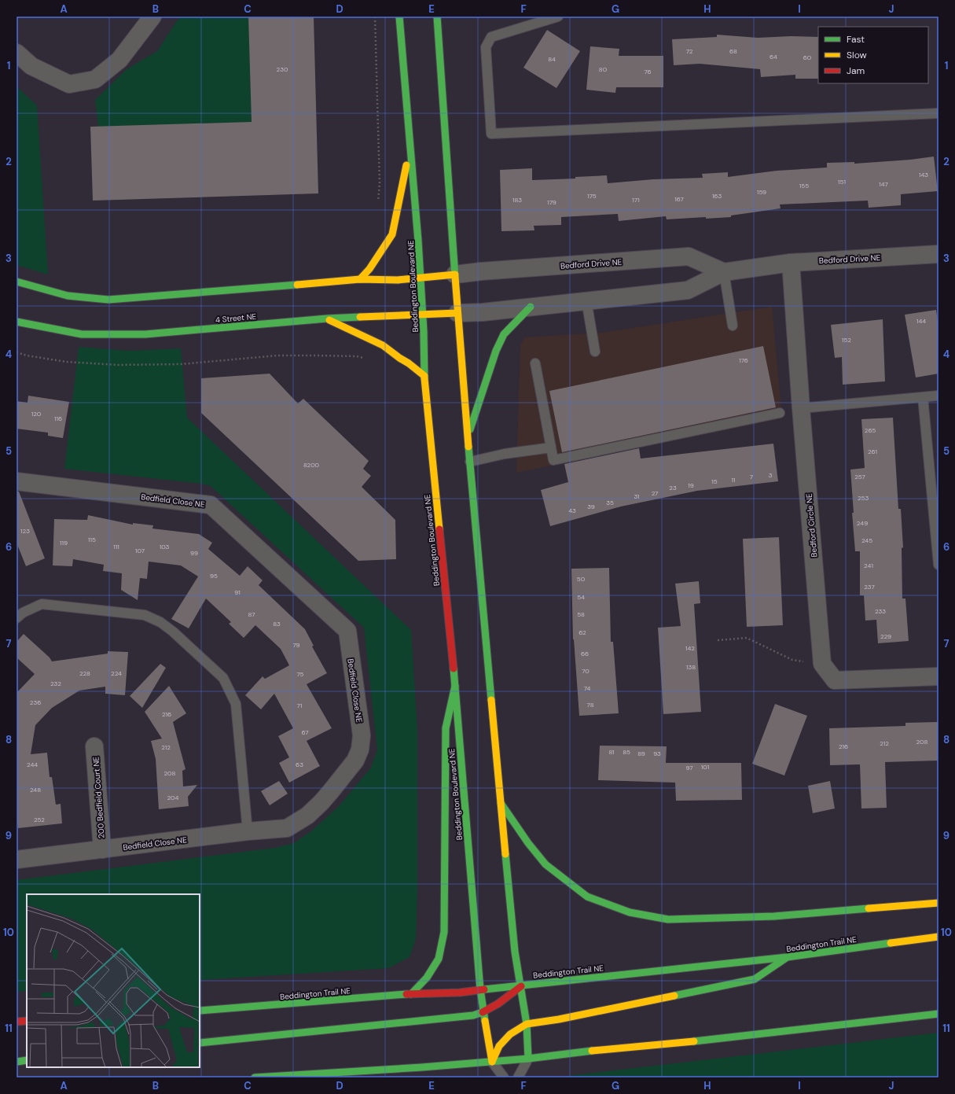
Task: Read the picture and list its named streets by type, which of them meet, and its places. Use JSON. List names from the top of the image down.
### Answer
{
  "streets": {
    "main road": ["Beddington Boulevard NE", "4 Street NE", "Beddington Trail NE"],
    "street": [
      "Bedford Drive NE",
      "Bedfield Close NE",
      "Bedford Circle NE",
      "200 Bedfield Court NE"
    ]
  },
  "crossings": [
    ["Bedford Drive NE", "4 Street NE"],
    ["Bedford Drive NE", "Bedford Circle NE"],
    ["Beddington Boulevard NE", "4 Street NE"],
    ["Beddington Boulevard NE", "Beddington Trail NE"],
    ["Bedfield Close NE", "200 Bedfield Court NE"]
  ],
  "house_numbers": [
    "72",
    "68",
    "64",
    "60",
    "84",
    "230",
    "80",
    "76",
    "143",
    "151",
    "147",
    "155",
    "159",
    "175",
    "163",
    "167",
    "183",
    "171",
    "179",
    "144",
    "152",
    "176",
    "120",
    "116",
    "265",
    "261",
    "8200",
    "3",
    "7",
    "257",
    "11",
    "15",
    "19",
    "23",
    "27",
    "31",
    "253",
    "35",
    "39",
    "43",
    "249",
    "123",
    "115",
    "245",
    "119",
    "111",
    "103",
    "107",
    "99",
    "241",
    "95",
    "50",
    "237",
    "91",
    "54",
    "233",
    "87",
    "58",
    "83",
    "62",
    "229",
    "79",
    "142",
    "66",
    "138",
    "70",
    "228",
    "224",
    "75",
    "232",
    "74",
    "236",
    "78",
    "71",
    "216",
    "67",
    "208",
    "212",
    "216",
    "212",
    "81",
    "85",
    "89",
    "93",
    "244",
    "63",
    "101",
    "97",
    "208",
    "248",
    "204",
    "252"
  ],
  "legend": ["Fast", "Slow", "Jam"],
  "grid": {
    "columns": [
      "A",
      "B",
      "C",
      "D",
      "E",
      "F",
      "G",
      "H",
      "I",
      "J"
    ],
    "rows": [
      "1",
      "2",
      "3",
      "4",
      "5",
      "6",
      "7",
      "8",
      "9",
      "10",
      "11"
    ]
  }
}
